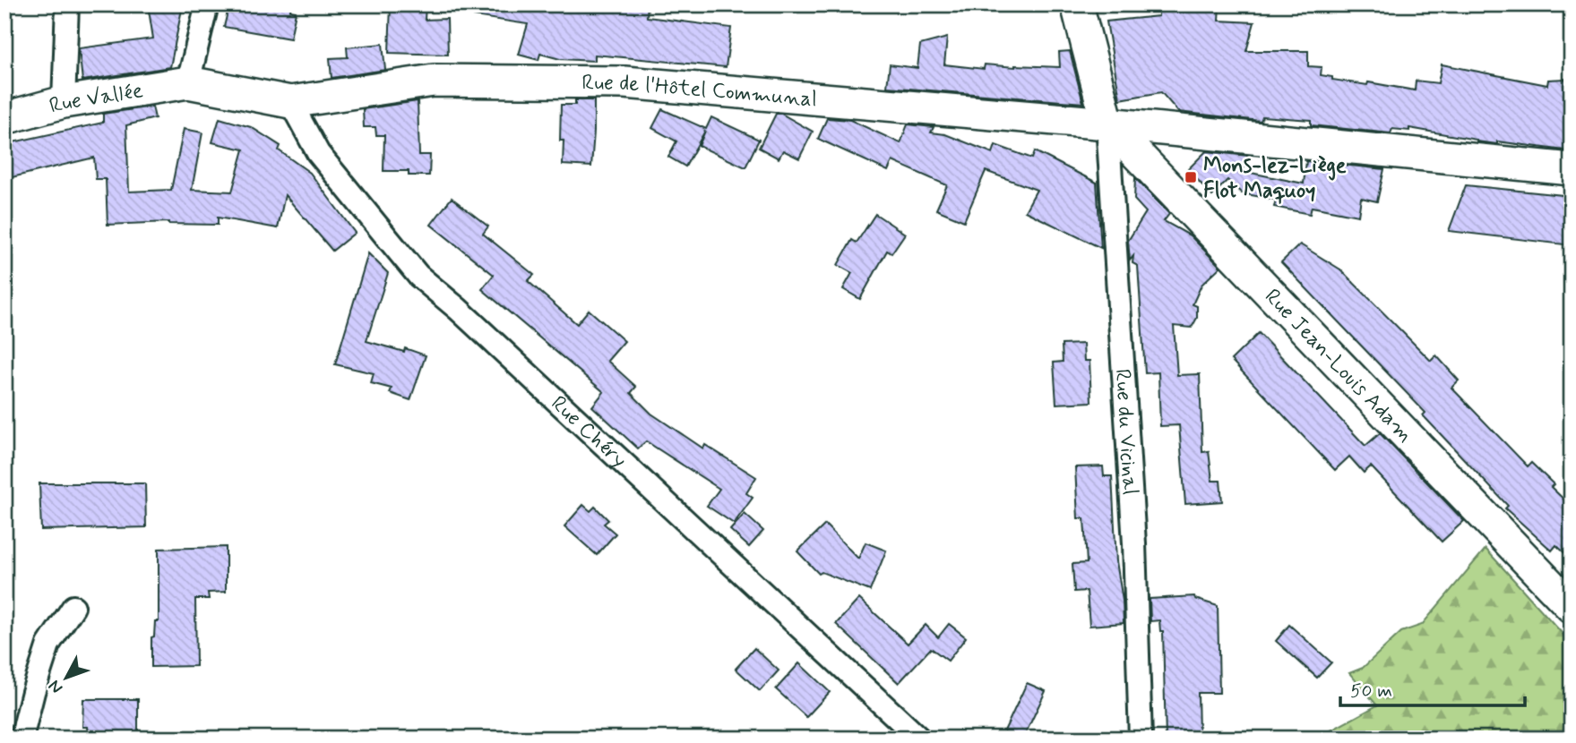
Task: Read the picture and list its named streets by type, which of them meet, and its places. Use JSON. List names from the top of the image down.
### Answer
{
  "streets": {
    "street": [
      "Rue de l'Hôtel Communal",
      "Rue Vallée",
      "Rue Jean-Louis Adam",
      "Rue du Vicinal",
      "Rue Chéry"
    ]
  },
  "crossings": [
    ["Rue de l'Hôtel Communal", "Rue Vallée"],
    ["Rue de l'Hôtel Communal", "Rue Jean-Louis Adam"],
    ["Rue de l'Hôtel Communal", "Rue du Vicinal"],
    ["Rue de l'Hôtel Communal", "Rue Chéry"],
    ["Rue Vallée", "Rue Chéry"],
    ["Rue Jean-Louis Adam", "Rue du Vicinal"]
  ],
  "places": {
    "transit": ["Mons-lez-Liège Flot Maquoy"]
  },
  "scale_bar": "50 m",
  "north": "bottom left"
}
